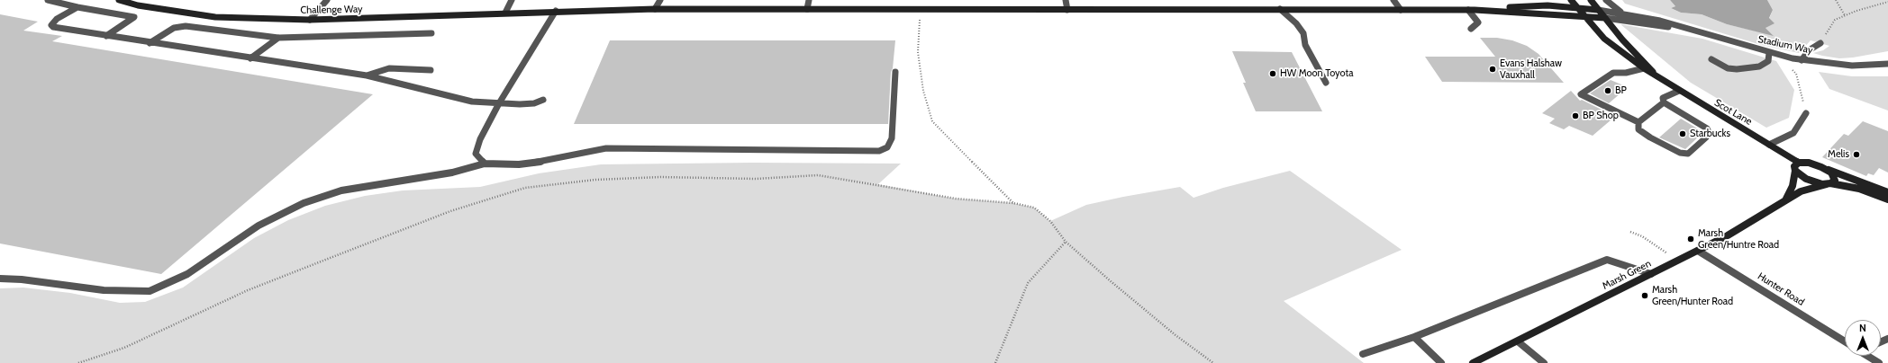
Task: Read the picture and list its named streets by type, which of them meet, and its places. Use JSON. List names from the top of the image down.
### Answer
{
  "streets": {
    "street": [
      "Challenge Way",
      "Stadium Way",
      "Scot Lane",
      "Marsh Green",
      "Hunter Road"
    ]
  },
  "crossings": [
    ["Challenge Way", "Scot Lane"],
    ["Stadium Way", "Scot Lane"],
    ["Marsh Green", "Hunter Road"]
  ],
  "places": [
    "Evans Halshaw Vauxhall",
    "HW Moon Toyota",
    "BP",
    "BP Shop",
    "Starbucks",
    "Melis",
    "Marsh Green/Huntre Road",
    "Marsh Green/Hunter Road"
  ],
  "north": "top"
}
